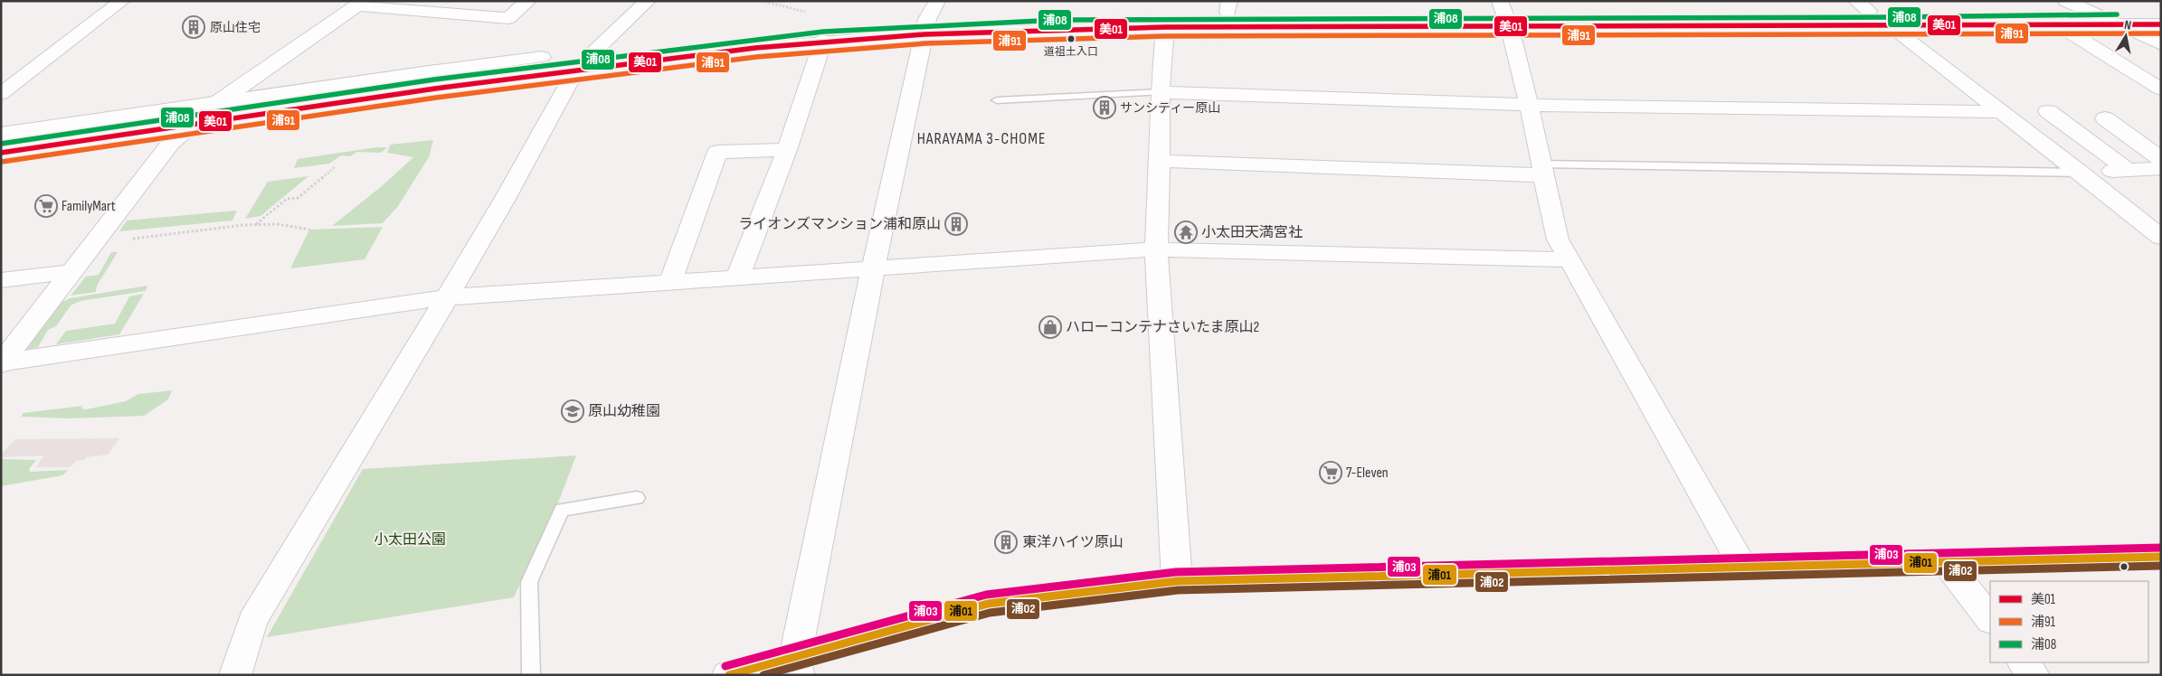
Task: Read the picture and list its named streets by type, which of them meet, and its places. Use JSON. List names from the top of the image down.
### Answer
{
  "districts": ["HARAYAMA 3-CHOME"],
  "parks": ["小太田公園"],
  "places": {
    "building": [
      "原山住宅",
      "サンシティー原山",
      "ライオンズマンション浦和原山",
      "東洋ハイツ原山"
    ],
    "other": ["道祖土入口"],
    "supermarket": ["FamilyMart", "7-Eleven"],
    "temple": ["小太田天満宮社"],
    "shop": ["ハローコンテナさいたま原山2"],
    "school or university": ["原山幼稚園"]
  },
  "lines": [
    "transit line 浦08",
    "transit line 美01",
    "transit line 浦91",
    "transit line 浦03",
    "transit line 浦01",
    "transit line 浦02"
  ],
  "legend": ["美01", "浦91", "浦08"],
  "north": "top"
}
